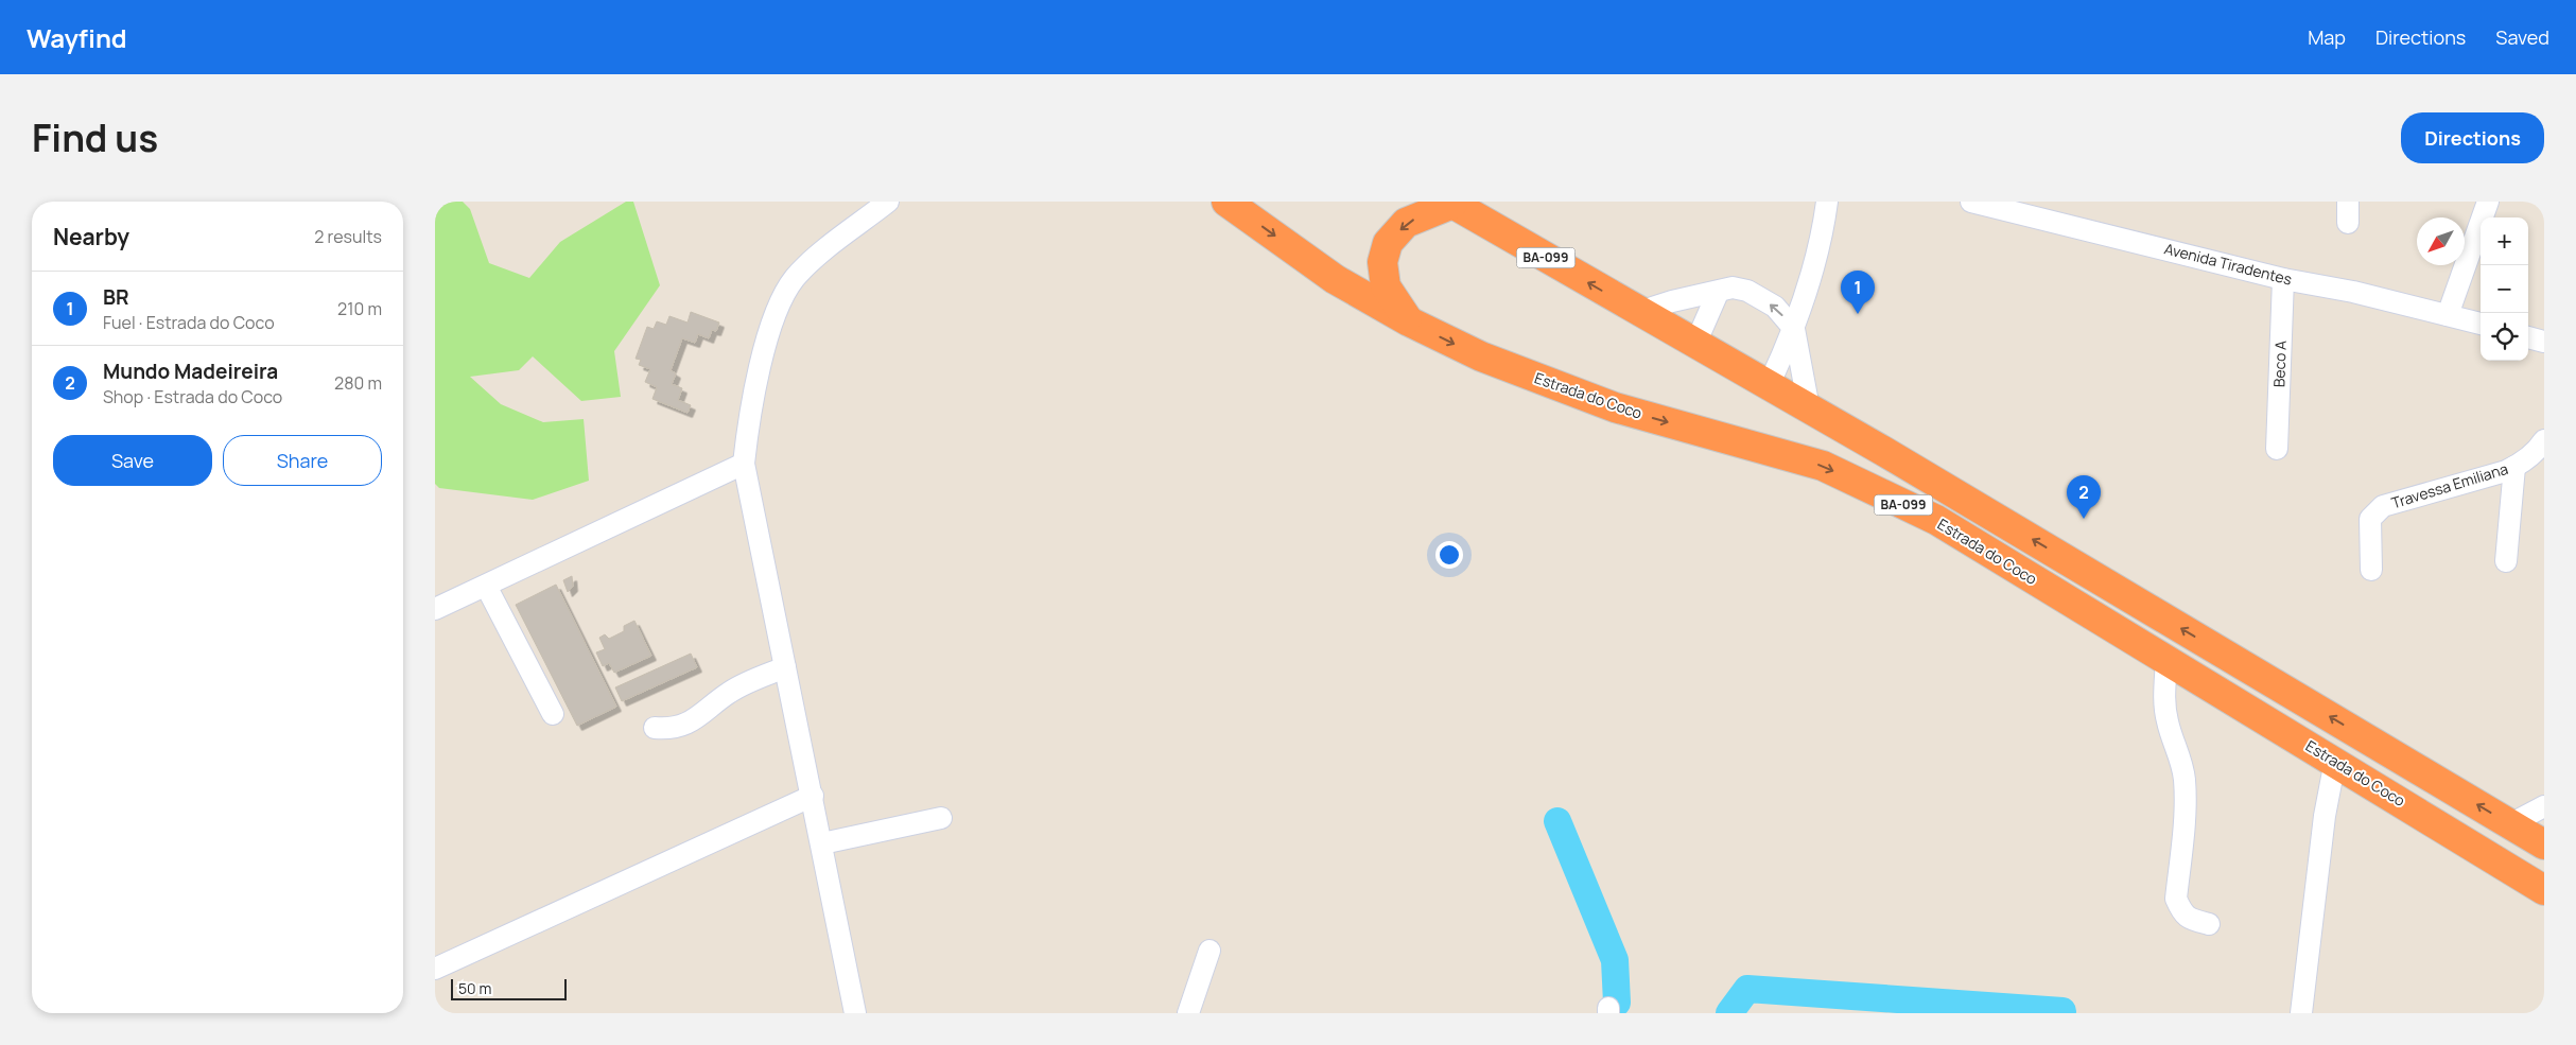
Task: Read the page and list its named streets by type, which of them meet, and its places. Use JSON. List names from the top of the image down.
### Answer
{
  "streets": {
    "highway": ["BA-099", "Estrada do Coco"],
    "street": ["Avenida Tiradentes", "Beco A", "Travessa Emiliana"]
  },
  "crossings": [
    ["Avenida Tiradentes", "Beco A"]
  ],
  "scale_bar": "50 m",
  "north": "bottom left",
  "page": {
    "header": "Wayfind",
    "nav": ["Map", "Directions", "Saved"],
    "title": "Find us",
    "buttons": [
      "Directions",
      ["Save", "Share"]
    ],
    "heading": ["Nearby", "2 results"],
    "map_buttons": ["+", "−"],
    "list": [
      {
        "mark": "1",
        "name": "BR",
        "note": "Fuel · Estrada do Coco",
        "value": "210 m"
      },
      {
        "mark": "2",
        "name": "Mundo Madeireira",
        "note": "Shop · Estrada do Coco",
        "value": "280 m"
      }
    ],
    "pins": ["1", "2"],
    "scale": "50 m"
  }
}
